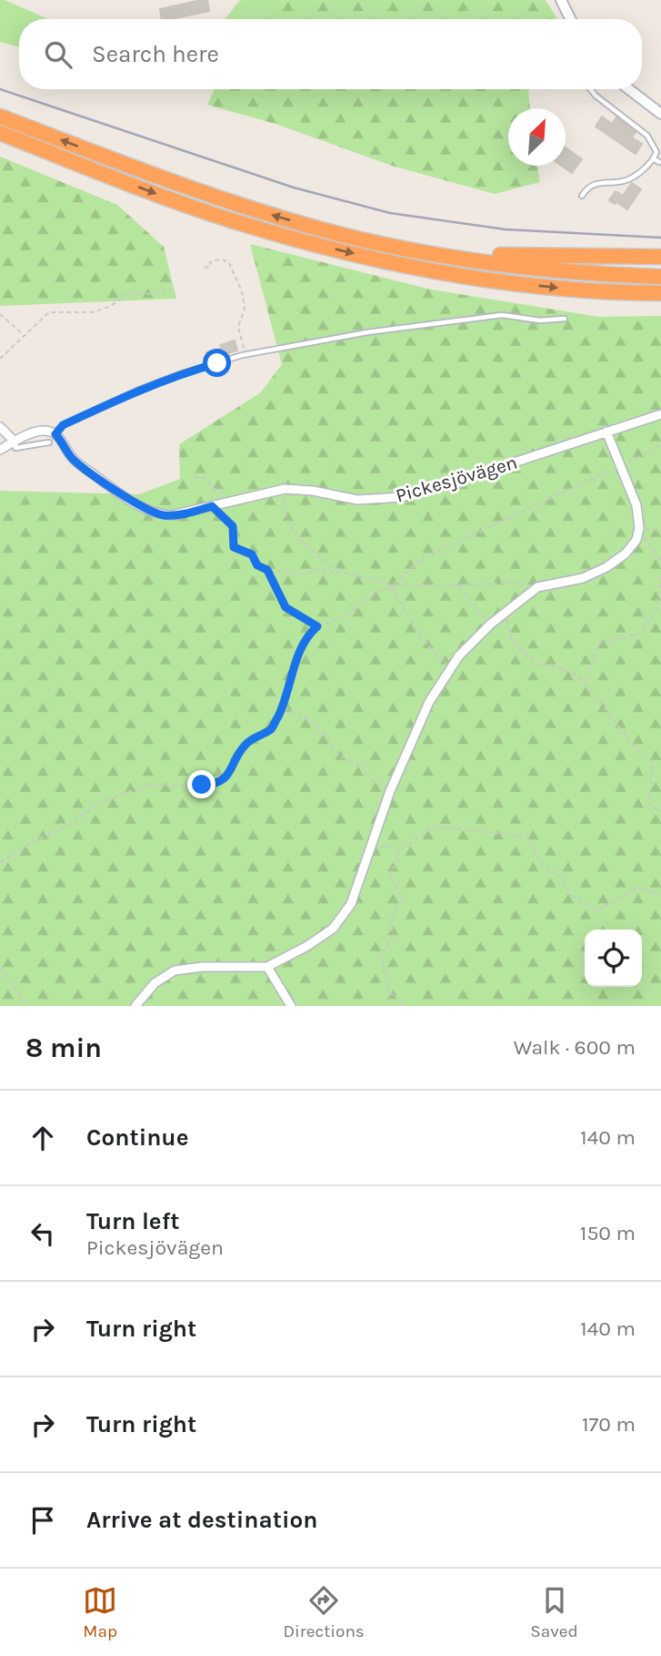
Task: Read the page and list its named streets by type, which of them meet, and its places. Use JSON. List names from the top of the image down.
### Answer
{
  "streets": {
    "street": ["Pickesjövägen"]
  },
  "north": "top right",
  "page": {
    "search": "Search here",
    "heading": ["8 min", "Walk · 600 m"],
    "list": [
      ["Continue", "140 m"],
      ["Turn left", "Pickesjövägen", "150 m"],
      ["Turn right", "140 m"],
      ["Turn right", "170 m"],
      "Arrive at destination"
    ],
    "nav": ["Map", "Directions", "Saved"]
  }
}
